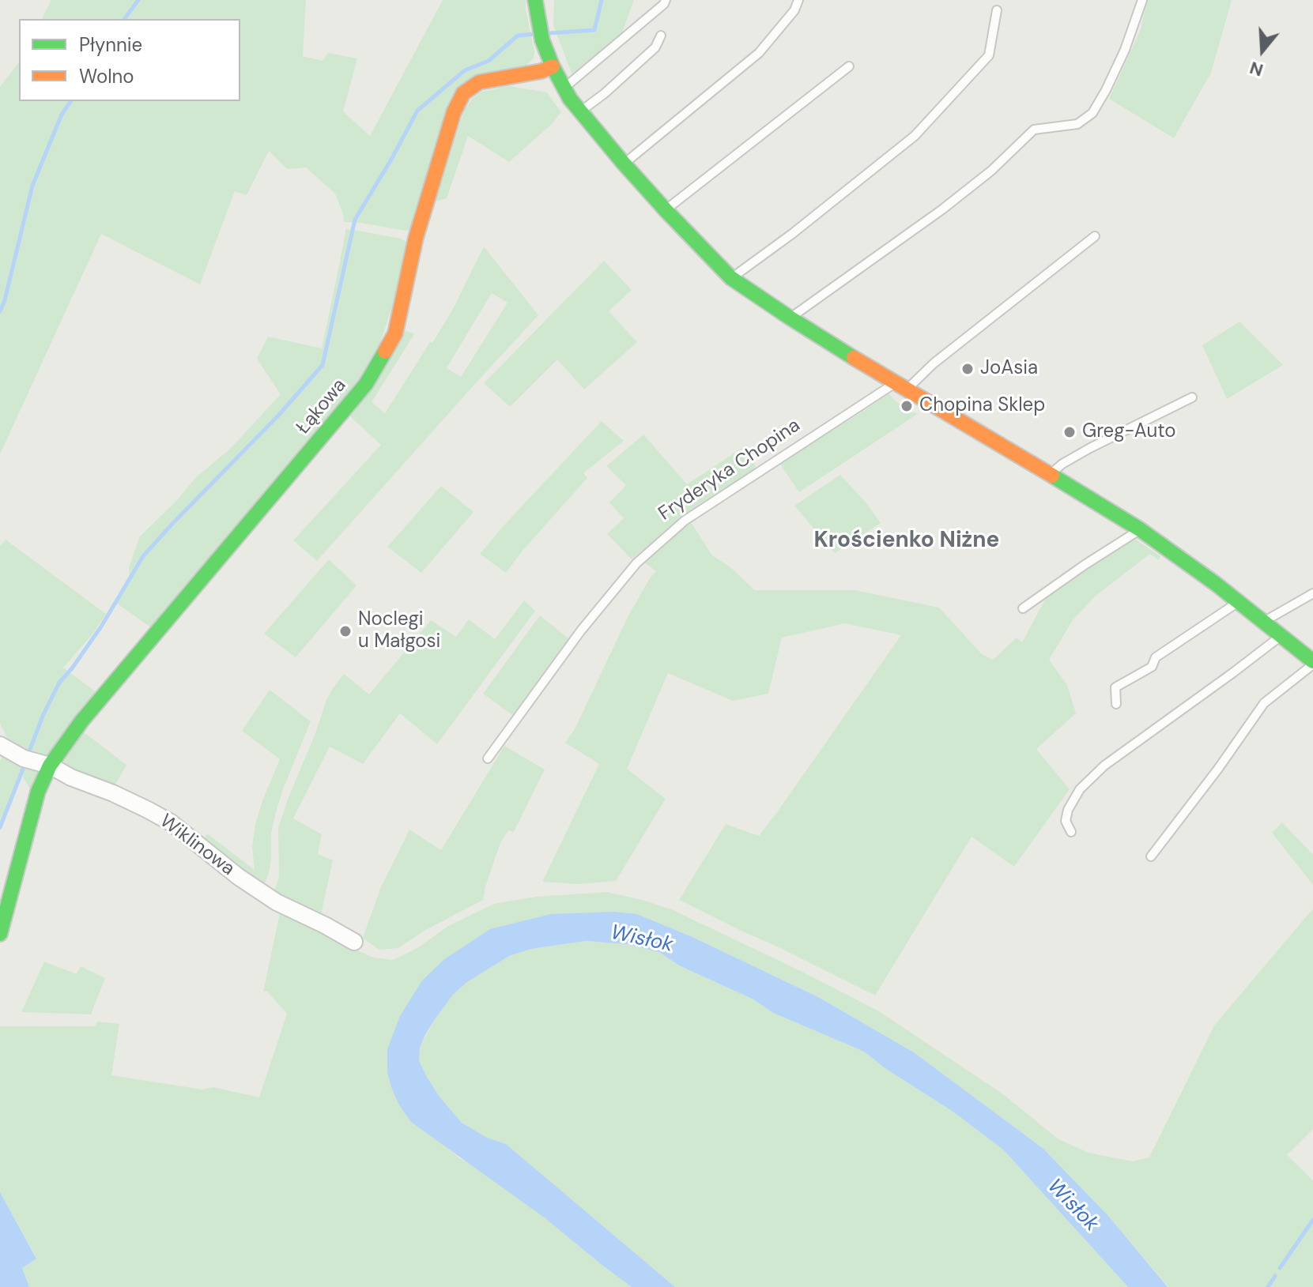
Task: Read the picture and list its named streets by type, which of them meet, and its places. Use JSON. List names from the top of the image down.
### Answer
{
  "streets": {
    "street": ["Łąkowa", "Wiklinowa"],
    "lane": ["Fryderyka Chopina"]
  },
  "crossings": [
    ["Łąkowa", "Wiklinowa"]
  ],
  "districts": ["Krościenko Niżne"],
  "water": ["Wisłok"],
  "places": [
    "JoAsia",
    "Chopina Sklep",
    "Greg-Auto",
    "Noclegi u Małgosi"
  ],
  "legend": ["Płynnie", "Wolno"],
  "north": "bottom"
}
